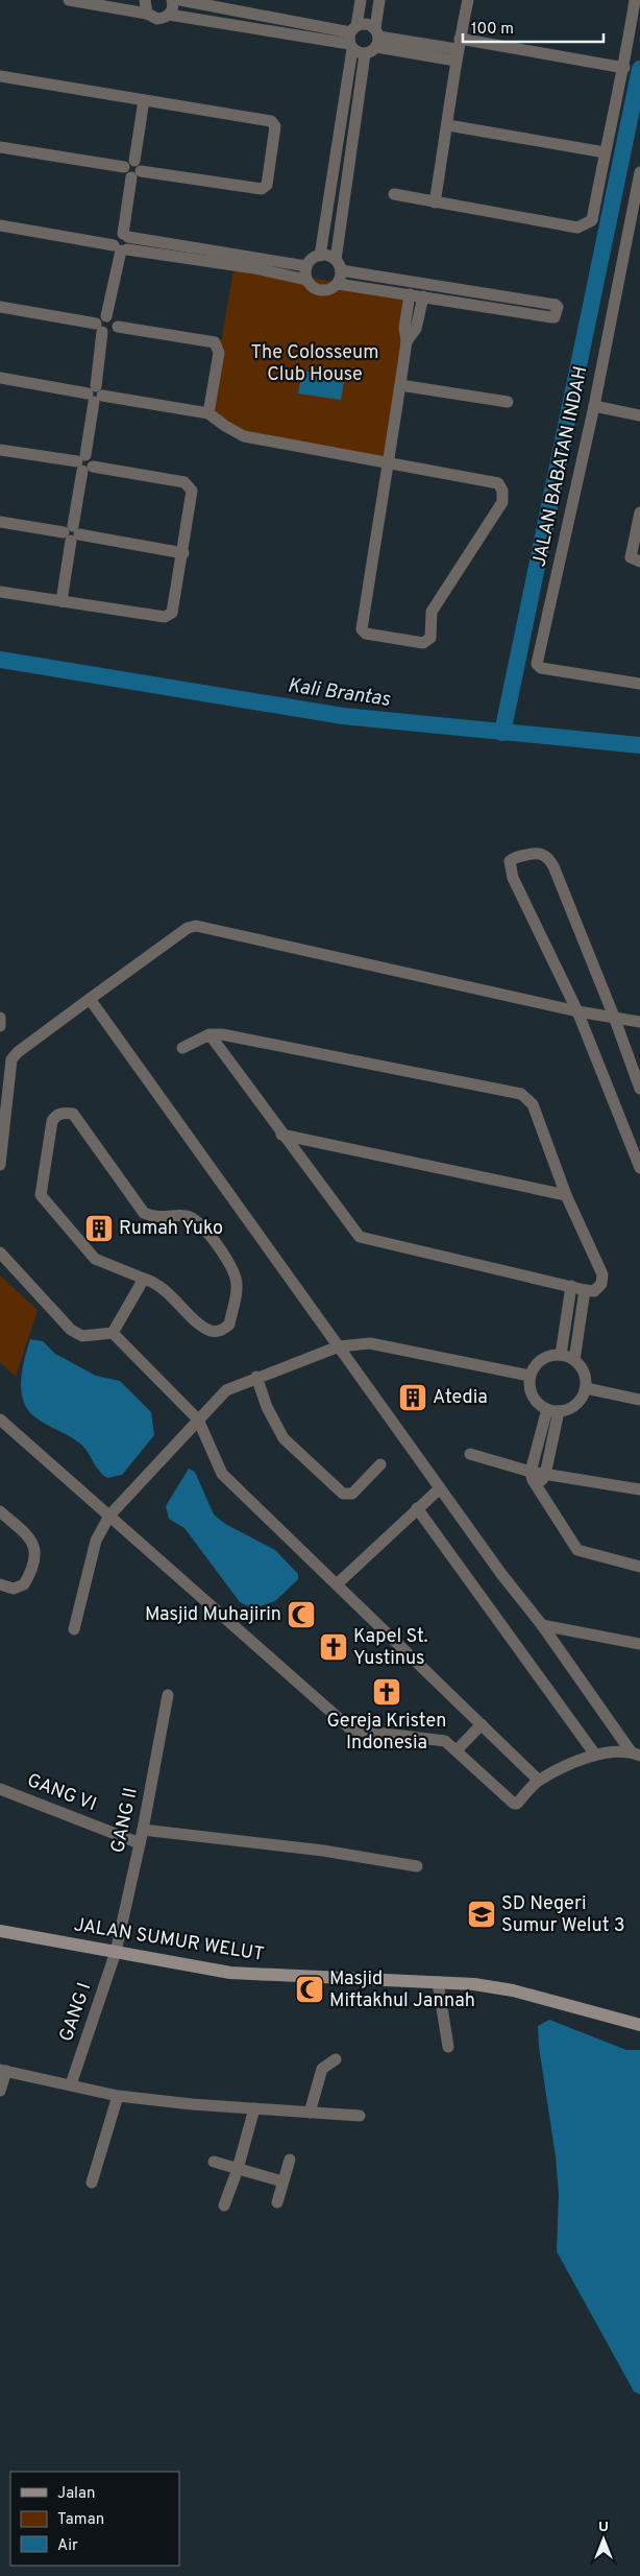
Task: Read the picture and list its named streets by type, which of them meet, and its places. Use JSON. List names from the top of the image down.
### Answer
{
  "streets": {
    "street": [
      "JALAN BABATAN INDAH",
      "GANG VI",
      "GANG II",
      "JALAN SUMUR WELUT",
      "GANG I"
    ]
  },
  "crossings": [
    ["GANG VI", "GANG II"],
    ["GANG II", "JALAN SUMUR WELUT"],
    ["GANG II", "GANG I"],
    ["JALAN SUMUR WELUT", "GANG I"]
  ],
  "water": ["Kali Brantas"],
  "parks": ["The Colosseum Club House"],
  "places": {
    "building": ["Rumah Yuko", "Atedia"],
    "mosque": ["Masjid Muhajirin", "Masjid Miftakhul Jannah"],
    "church": ["Kapel St. Yustinus", "Gereja Kristen Indonesia"],
    "school or university": ["SD Negeri Sumur Welut 3"]
  },
  "legend": ["Jalan", "Taman", "Air"],
  "scale_bar": "100 m",
  "north": "top"
}
